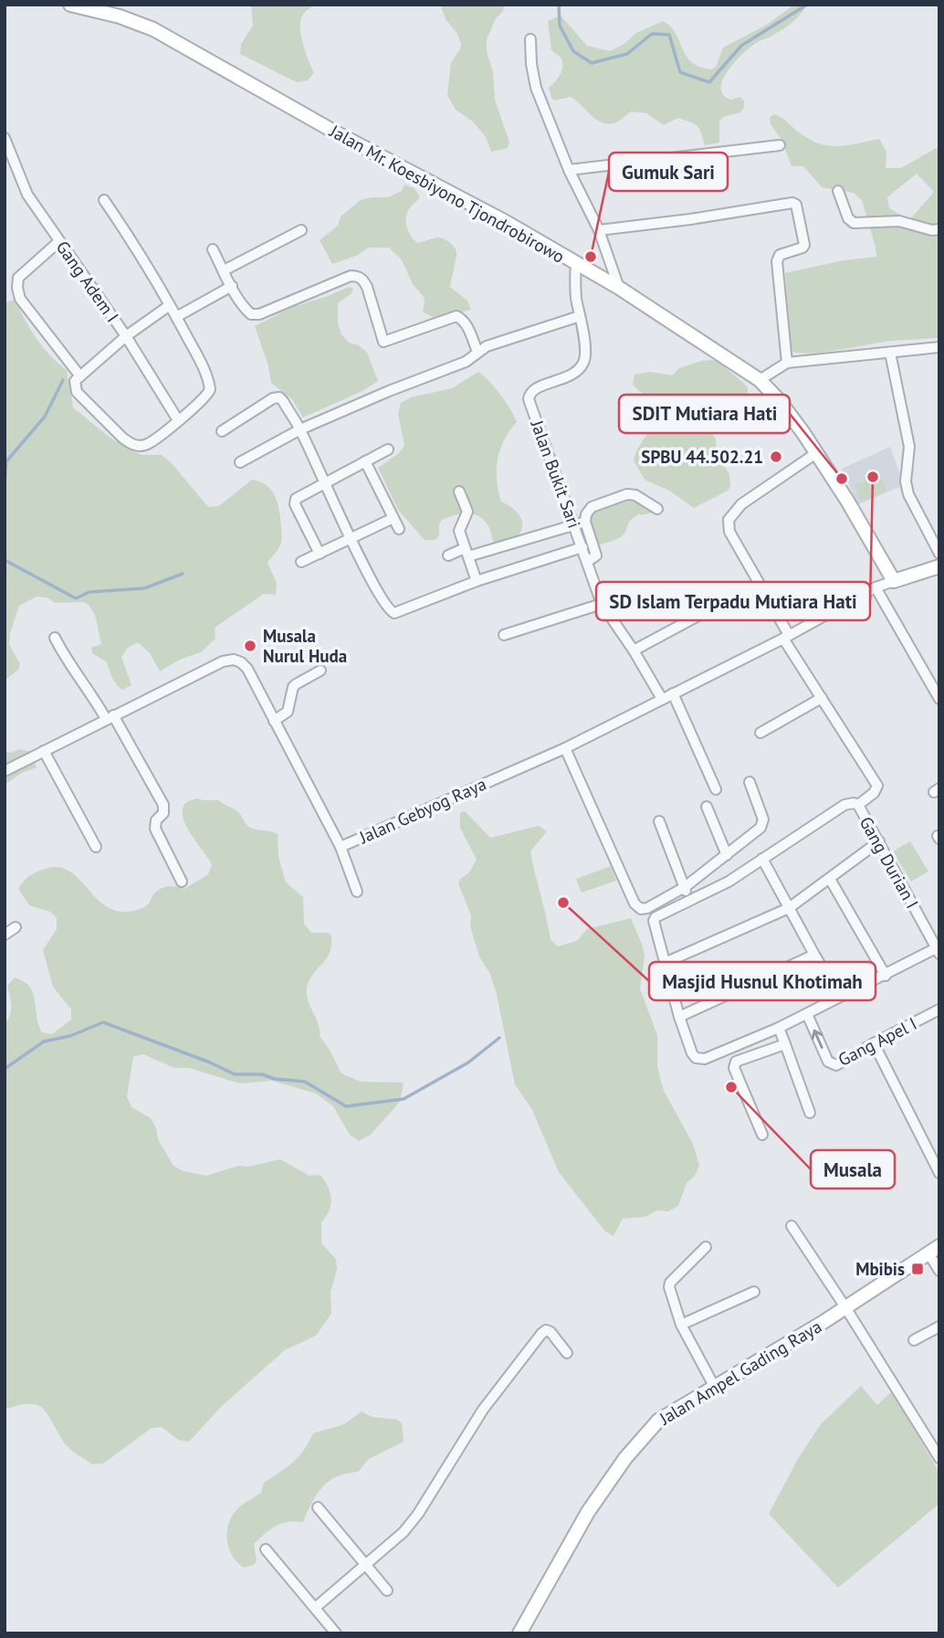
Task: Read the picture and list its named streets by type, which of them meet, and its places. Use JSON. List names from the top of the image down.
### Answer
{
  "streets": {
    "main road": ["Jalan Mr. Koesbiyono Tjondrobirowo", "Jalan Ampel Gading Raya"],
    "street": [
      "Gang Adem I",
      "Jalan Bukit Sari",
      "Jalan Gebyog Raya",
      "Gang Durian I",
      "Gang Apel I"
    ]
  },
  "crossings": [
    ["Jalan Mr. Koesbiyono Tjondrobirowo", "Jalan Bukit Sari"],
    ["Jalan Mr. Koesbiyono Tjondrobirowo", "Jalan Gebyog Raya"],
    ["Jalan Bukit Sari", "Jalan Gebyog Raya"]
  ],
  "places": {
    "other": [
      "Gumuk Sari",
      "SPBU 44.502.21",
      "SD Islam Terpadu Mutiara Hati",
      "SDIT Mutiara Hati",
      "Musala Nurul Huda",
      "Masjid Husnul Khotimah",
      "Musala"
    ],
    "transit": ["Mbibis"]
  }
}
